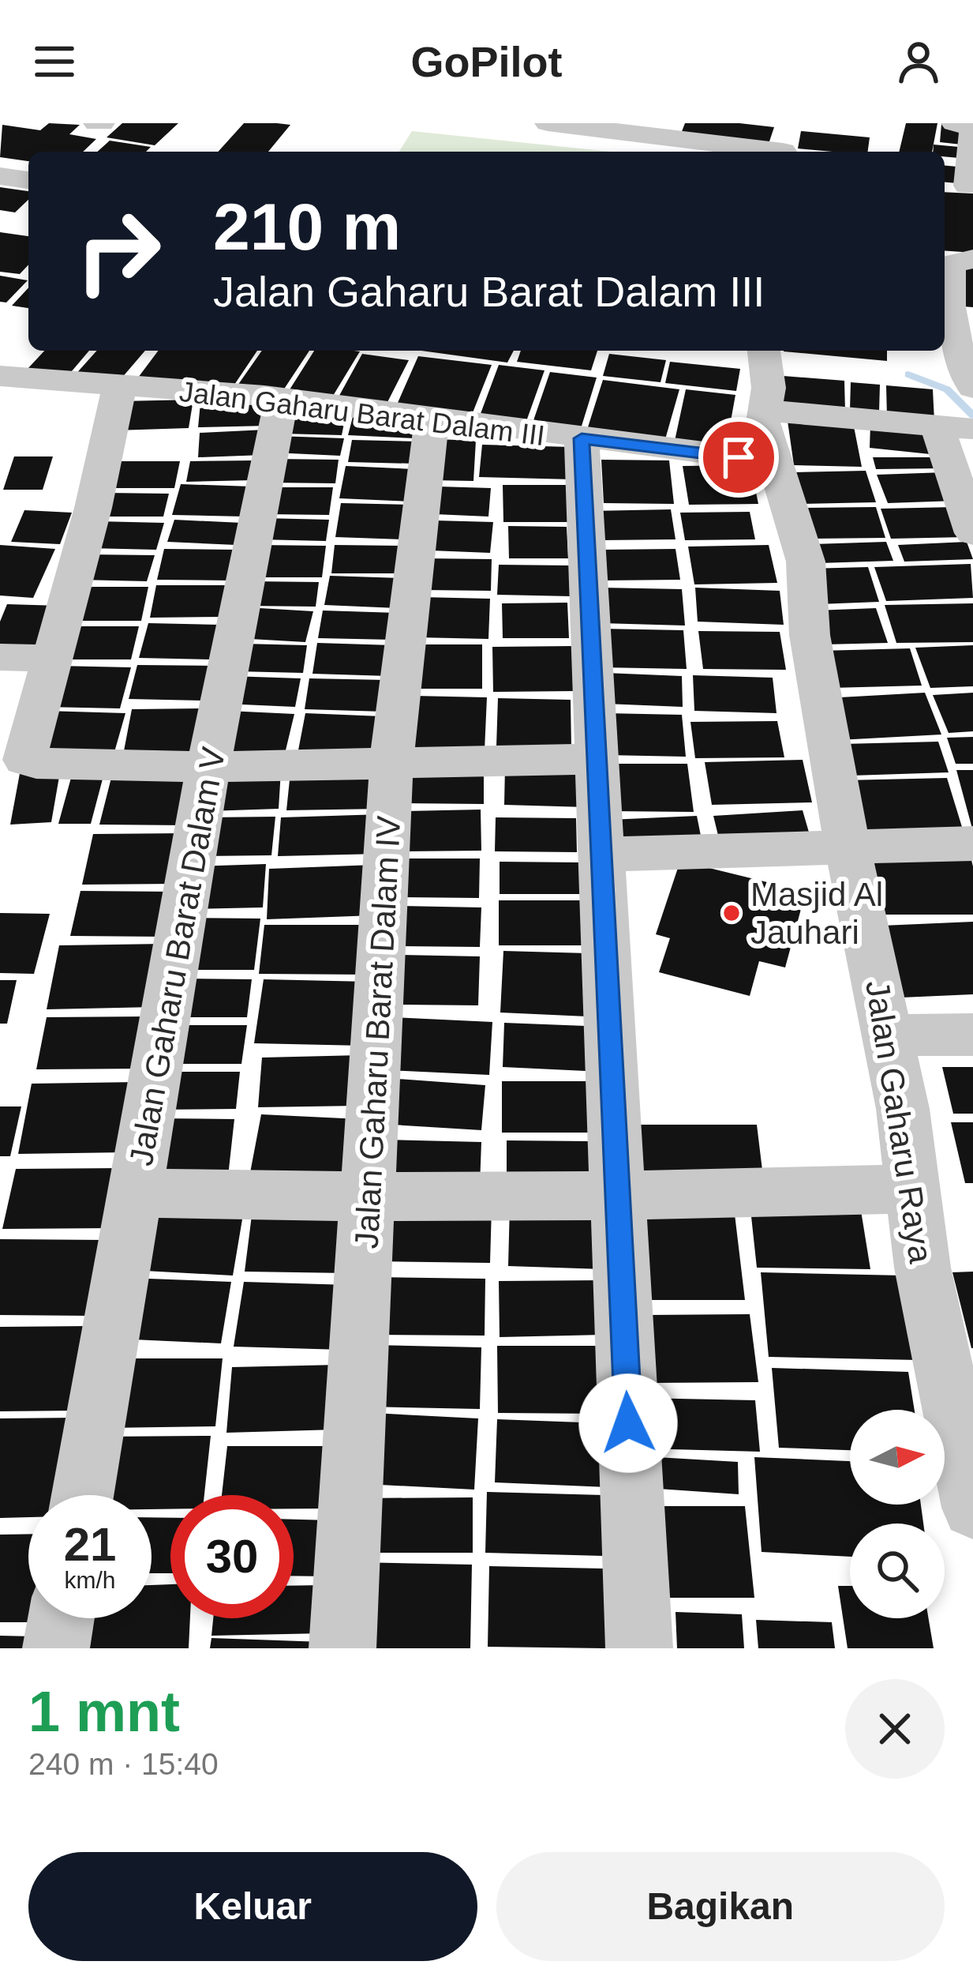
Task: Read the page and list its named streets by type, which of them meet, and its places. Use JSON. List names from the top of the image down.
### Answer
{
  "streets": {
    "street": [
      "Jalan Gaharu Barat Dalam III",
      "Jalan Gaharu Barat Dalam V",
      "Jalan Gaharu Barat Dalam IV",
      "Jalan Gaharu Raya"
    ]
  },
  "crossings": [
    ["Jalan Gaharu Barat Dalam III", "Jalan Gaharu Barat Dalam V"],
    ["Jalan Gaharu Barat Dalam III", "Jalan Gaharu Barat Dalam IV"],
    ["Jalan Gaharu Barat Dalam III", "Jalan Gaharu Raya"]
  ],
  "places": ["Masjid Al Jauhari"],
  "north": "right",
  "page": {
    "header": "GoPilot",
    "turn": ["210 m", "Jalan Gaharu Barat Dalam III"],
    "speed": "21 km/h",
    "limit": "30",
    "heading": ["1 mnt", "240 m · 15:40"],
    "buttons": ["Keluar", "Bagikan"]
  }
}
